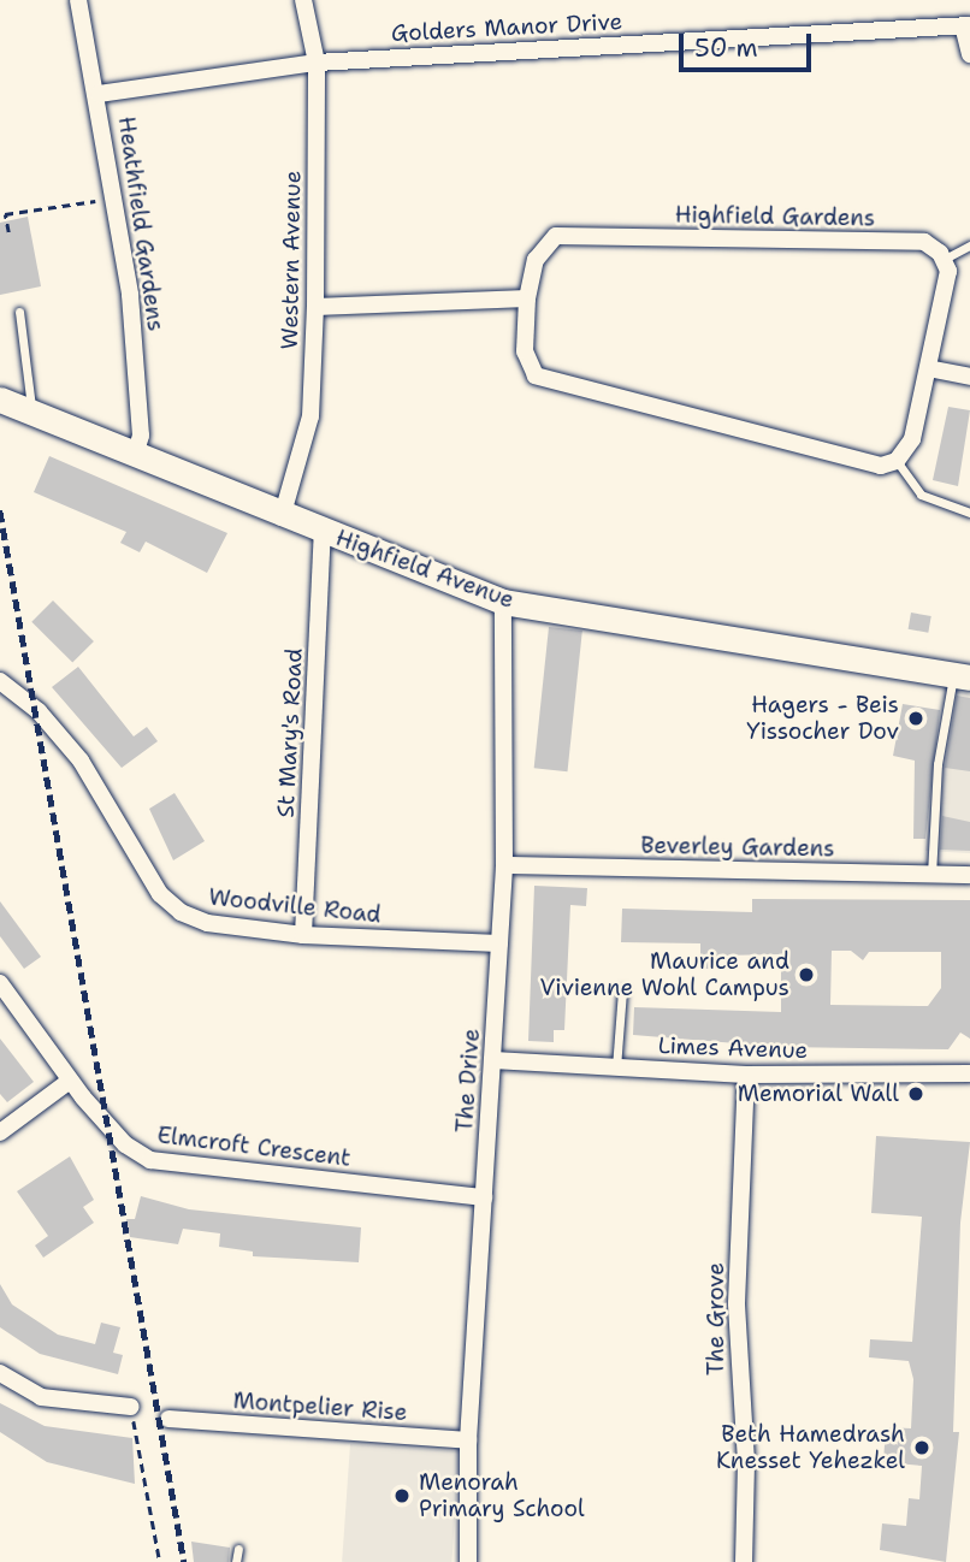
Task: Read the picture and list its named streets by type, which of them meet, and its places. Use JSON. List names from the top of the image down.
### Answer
{
  "streets": {
    "street": [
      "Golders Manor Drive",
      "Highfield Gardens",
      "Heathfield Gardens",
      "Western Avenue",
      "Highfield Avenue",
      "St Mary's Road",
      "Beverley Gardens",
      "Woodville Road",
      "Limes Avenue",
      "The Drive",
      "Elmcroft Crescent",
      "The Grove",
      "Montpelier Rise"
    ]
  },
  "crossings": [
    ["Golders Manor Drive", "Heathfield Gardens"],
    ["Golders Manor Drive", "Western Avenue"],
    ["Heathfield Gardens", "Highfield Avenue"],
    ["Western Avenue", "Highfield Avenue"],
    ["Highfield Avenue", "St Mary's Road"],
    ["Highfield Avenue", "The Drive"],
    ["St Mary's Road", "Woodville Road"],
    ["Beverley Gardens", "The Drive"],
    ["Woodville Road", "The Drive"],
    ["Limes Avenue", "The Drive"],
    ["Limes Avenue", "The Grove"],
    ["The Drive", "Elmcroft Crescent"],
    ["The Drive", "Montpelier Rise"]
  ],
  "places": [
    "Hagers - Beis Yissocher Dov",
    "Maurice and Vivienne Wohl Campus",
    "Memorial Wall",
    "Beth Hamedrash Knesset Yehezkel",
    "Menorah Primary School"
  ],
  "scale_bar": "50 m"
}
